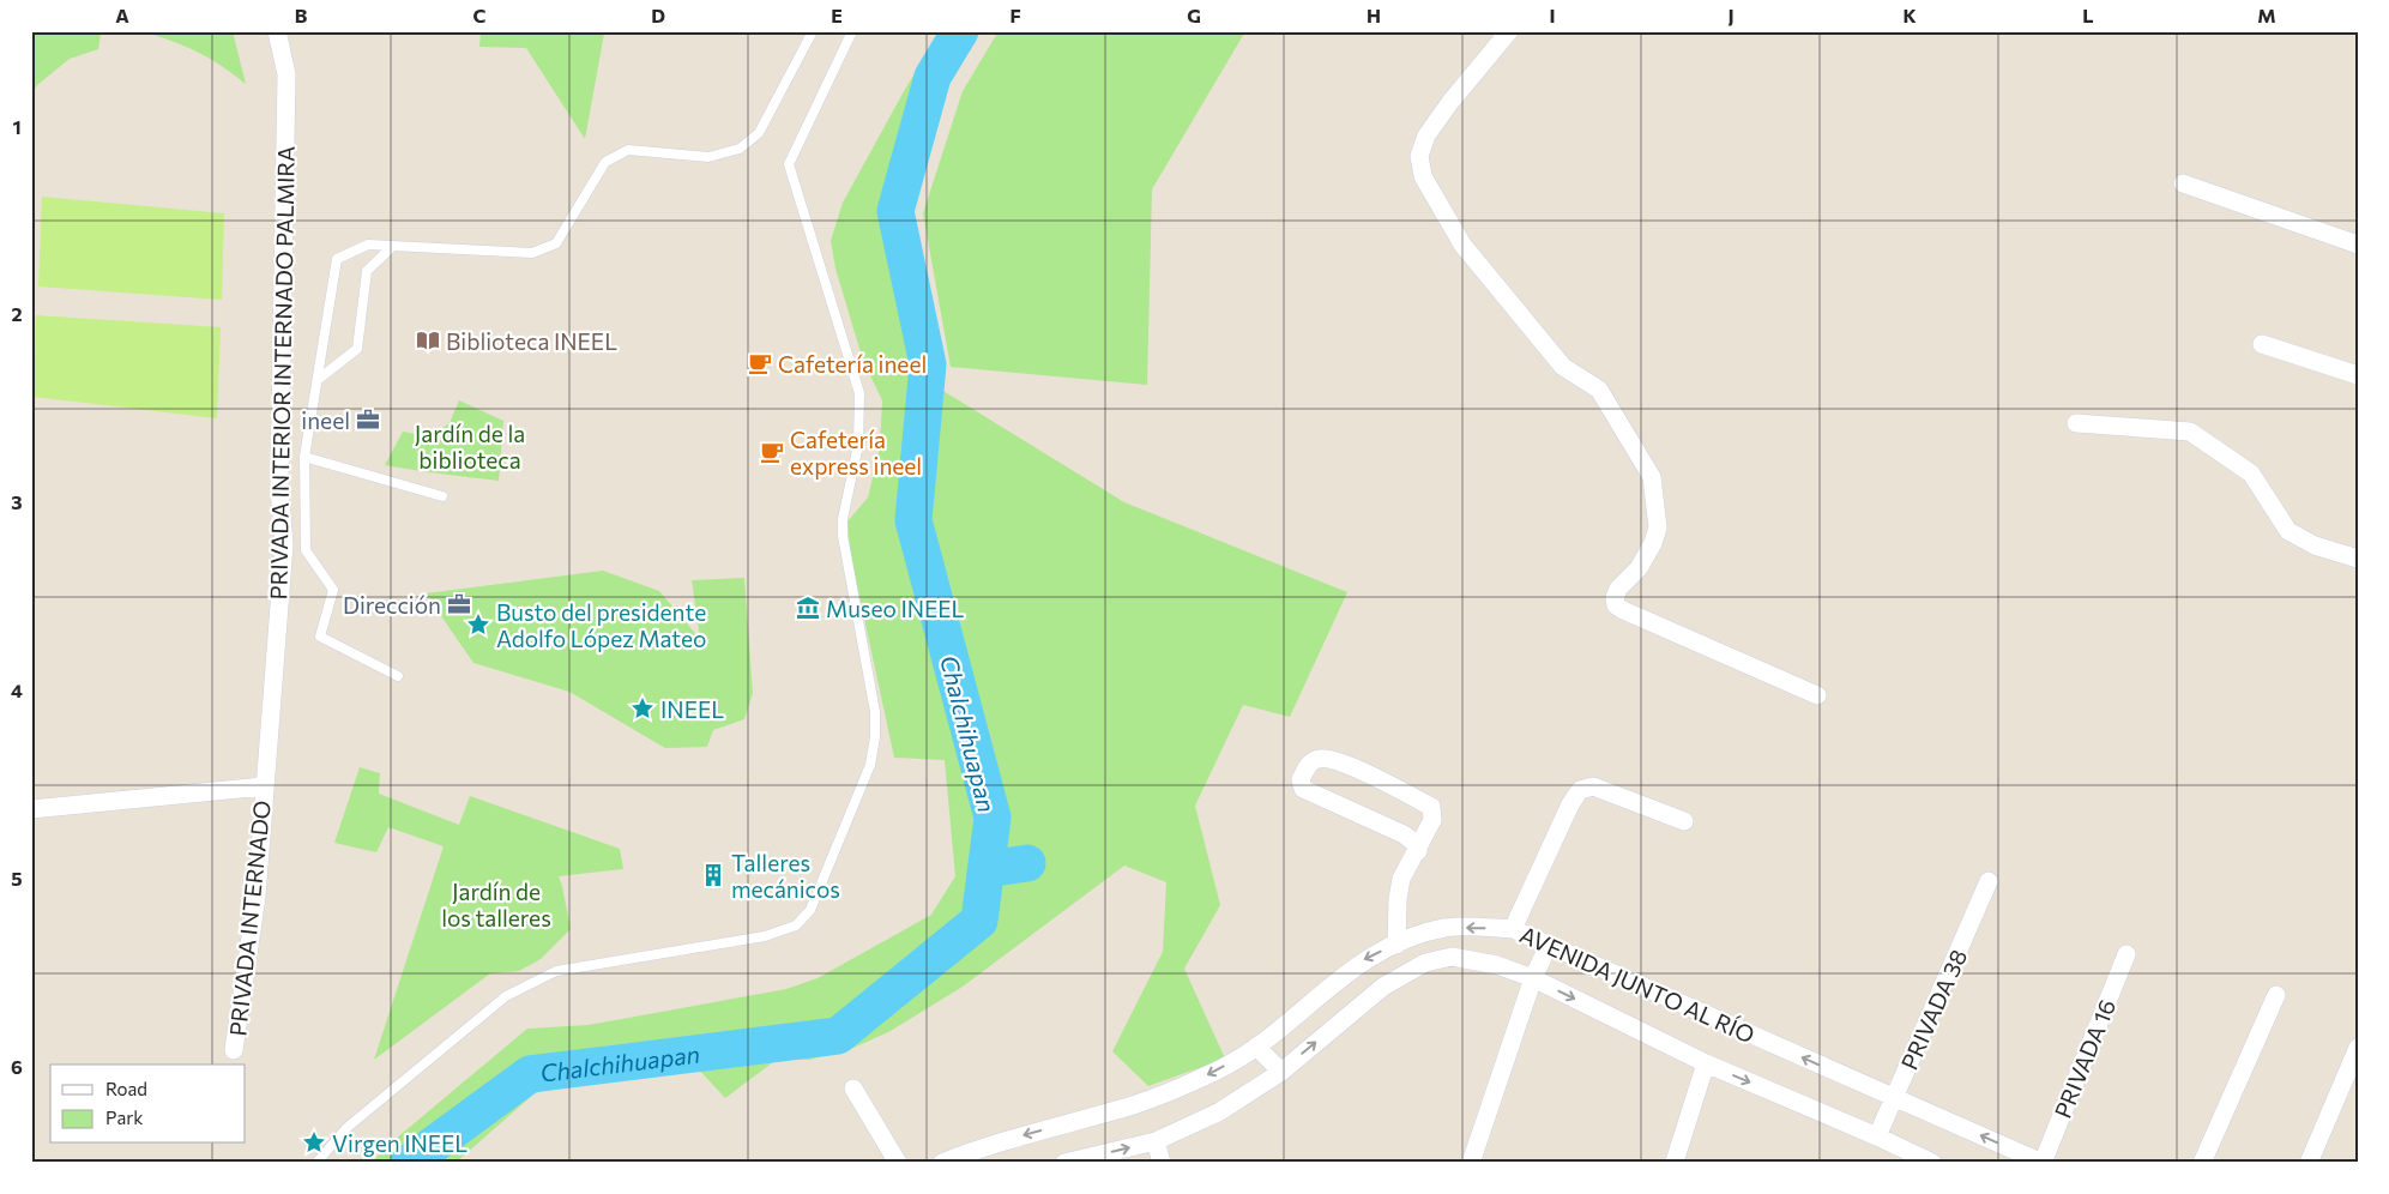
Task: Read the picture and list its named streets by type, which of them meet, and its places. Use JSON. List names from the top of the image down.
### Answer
{
  "streets": {
    "street": [
      "PRIVADA INTERIOR INTERNADO PALMIRA",
      "PRIVADA INTERNADO",
      "AVENIDA JUNTO AL RÍO",
      "PRIVADA 38",
      "PRIVADA 16"
    ]
  },
  "crossings": [
    ["PRIVADA INTERIOR INTERNADO PALMIRA", "PRIVADA INTERNADO"],
    ["AVENIDA JUNTO AL RÍO", "PRIVADA 38"],
    ["AVENIDA JUNTO AL RÍO", "PRIVADA 16"]
  ],
  "water": ["Chalchihuapan"],
  "parks": ["Jardín de la biblioteca", "Jardín de los talleres"],
  "places": {
    "library": ["Biblioteca INEEL"],
    "cafe": ["Cafetería ineel", "Cafetería express ineel"],
    "office": ["ineel", "Dirección"],
    "museum": ["Museo INEEL"],
    "place": ["Busto del presidente Adolfo López Mateo", "INEEL", "Virgen INEEL"],
    "building": ["Talleres mecánicos"]
  },
  "legend": ["Road", "Park"],
  "grid": {
    "columns": [
      "A",
      "B",
      "C",
      "D",
      "E",
      "F",
      "G",
      "H",
      "I",
      "J",
      "K",
      "L",
      "M"
    ],
    "rows": [
      "1",
      "2",
      "3",
      "4",
      "5",
      "6"
    ]
  }
}
